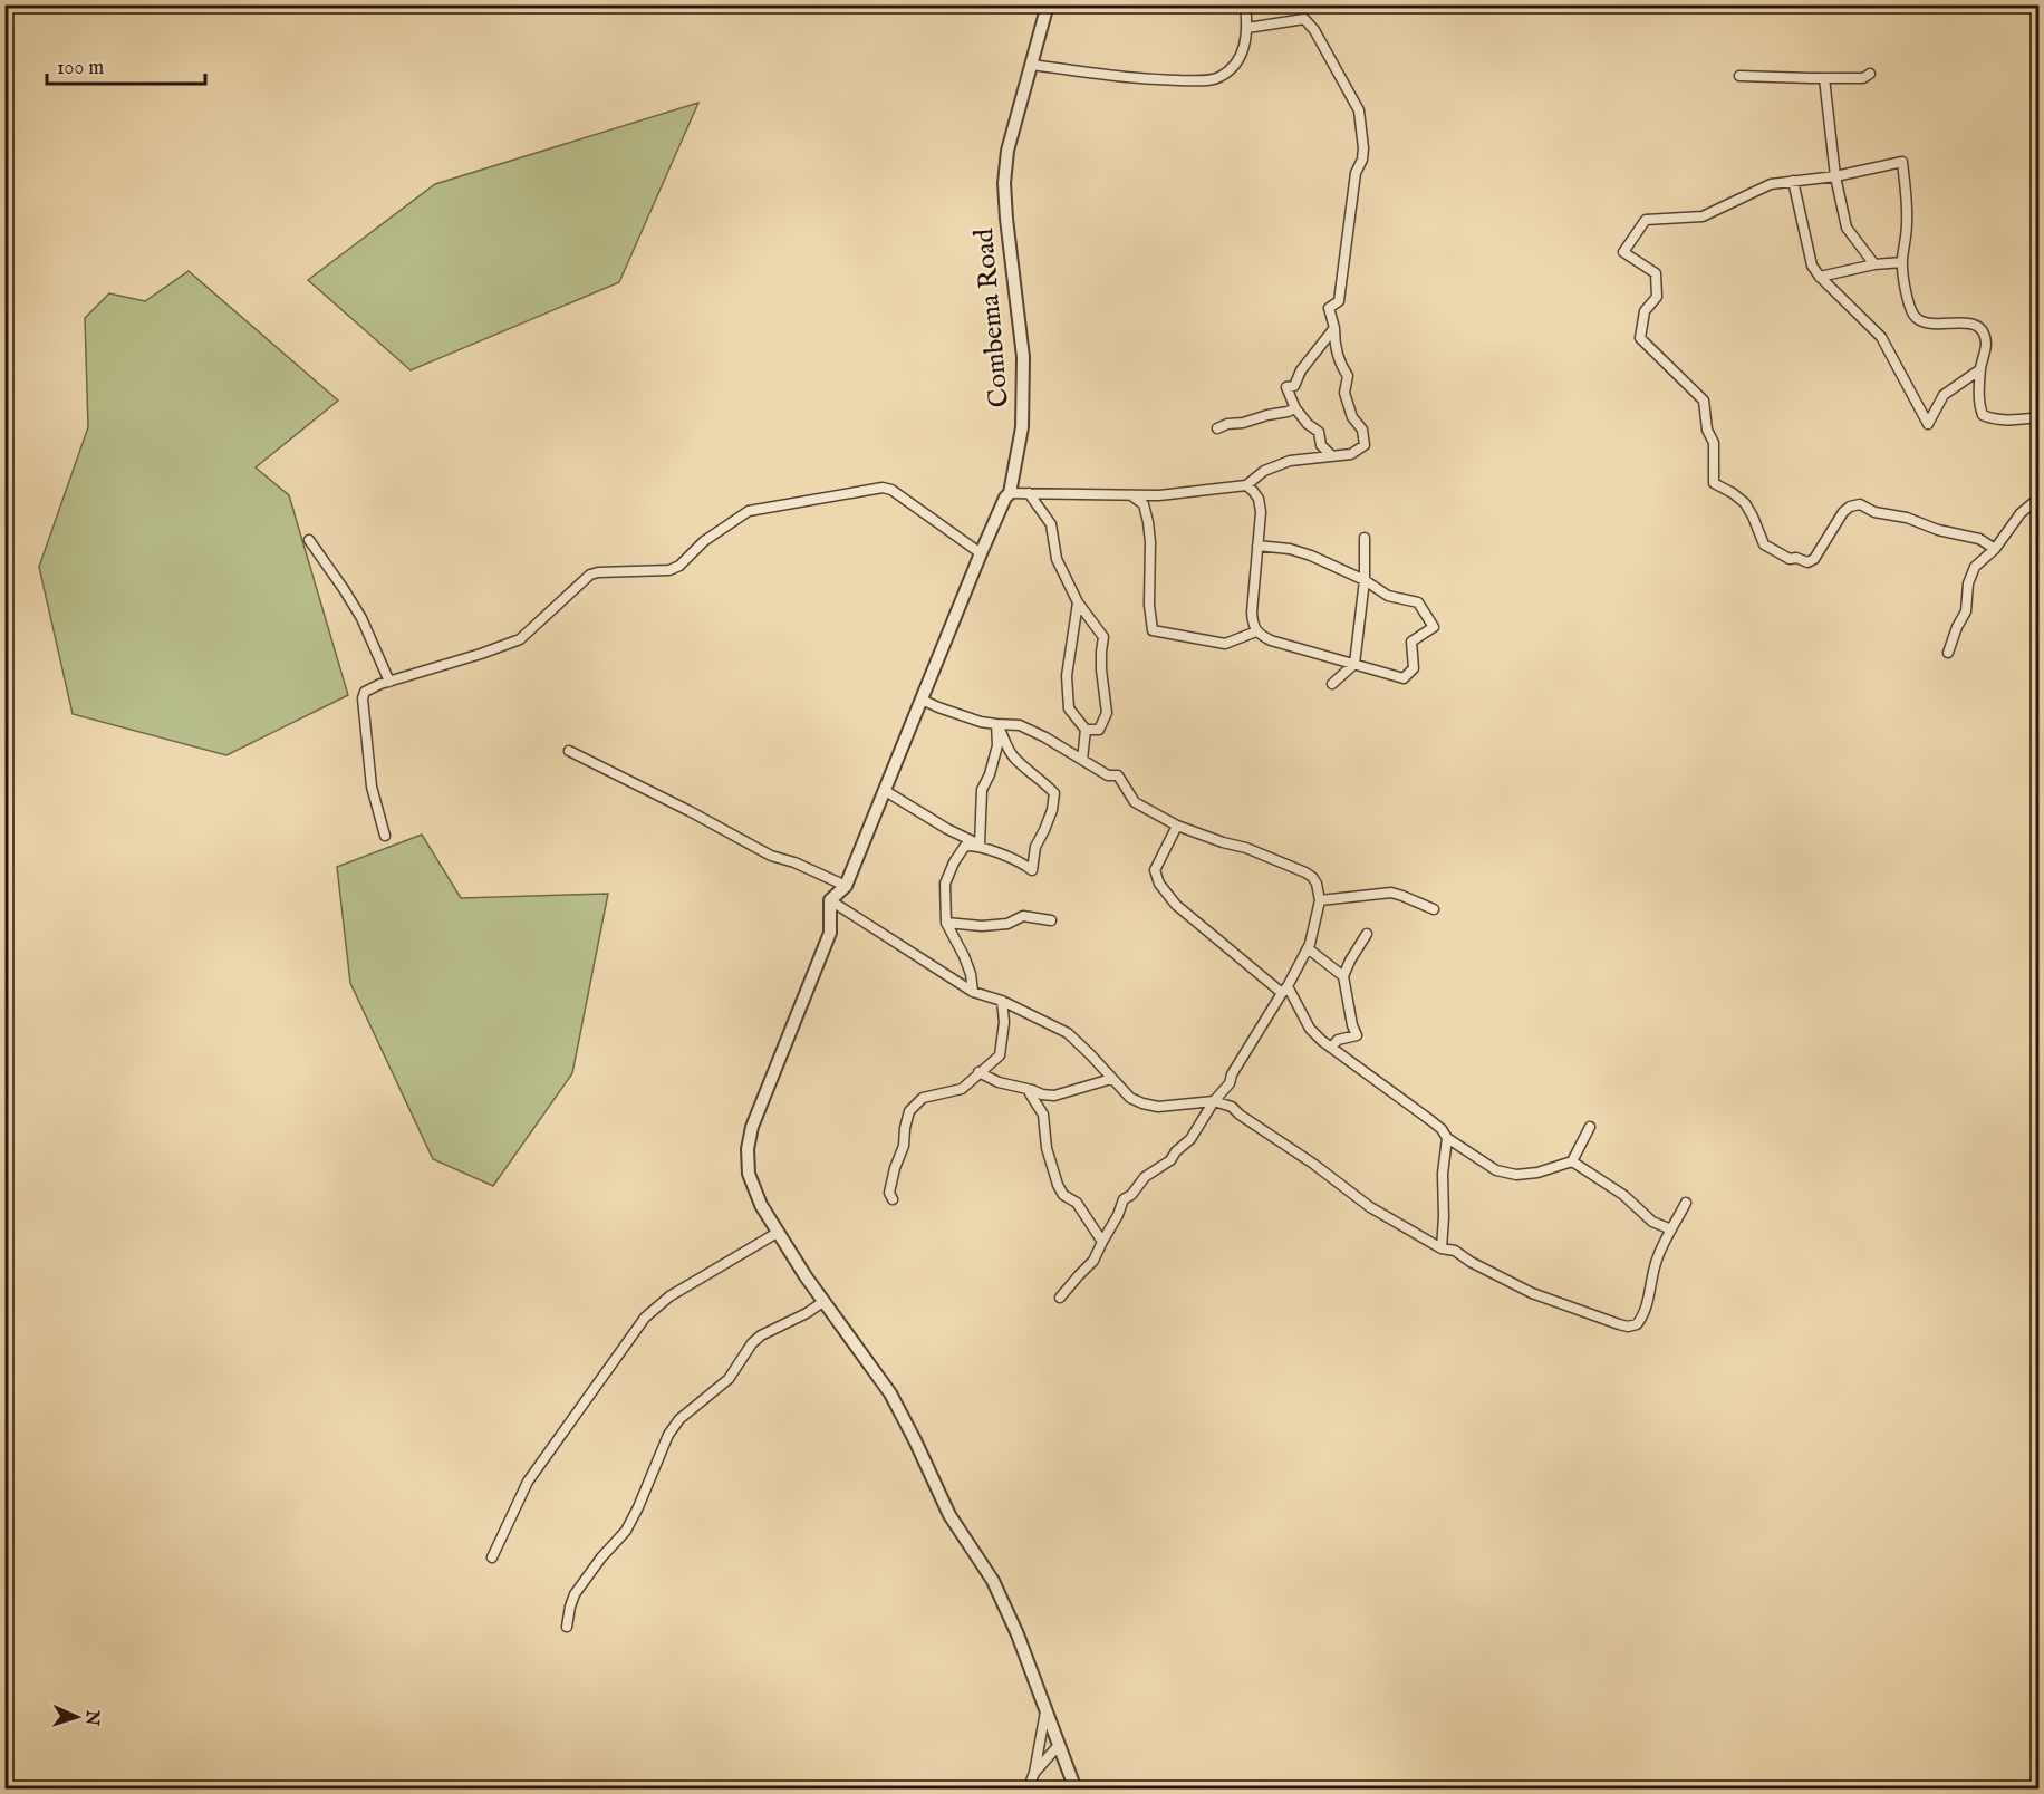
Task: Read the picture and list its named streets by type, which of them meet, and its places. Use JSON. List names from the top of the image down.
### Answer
{
  "streets": {
    "street": ["Combema Road"]
  },
  "scale_bar": "100 m",
  "north": "right"
}
